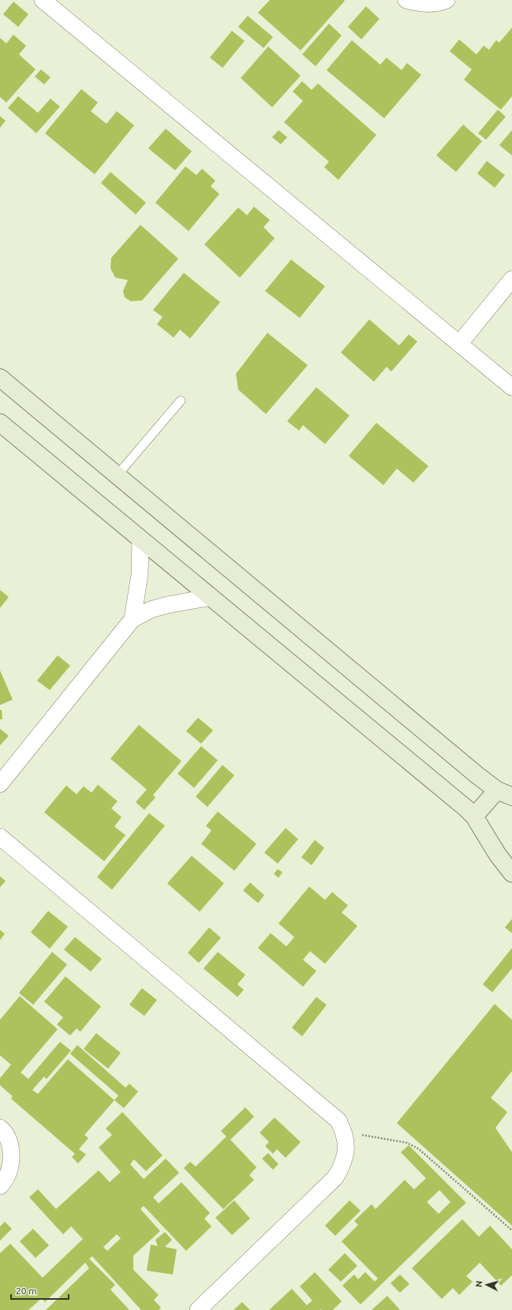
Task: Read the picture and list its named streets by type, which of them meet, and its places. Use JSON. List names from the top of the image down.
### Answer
{
  "scale_bar": "20 m",
  "north": "left"
}
